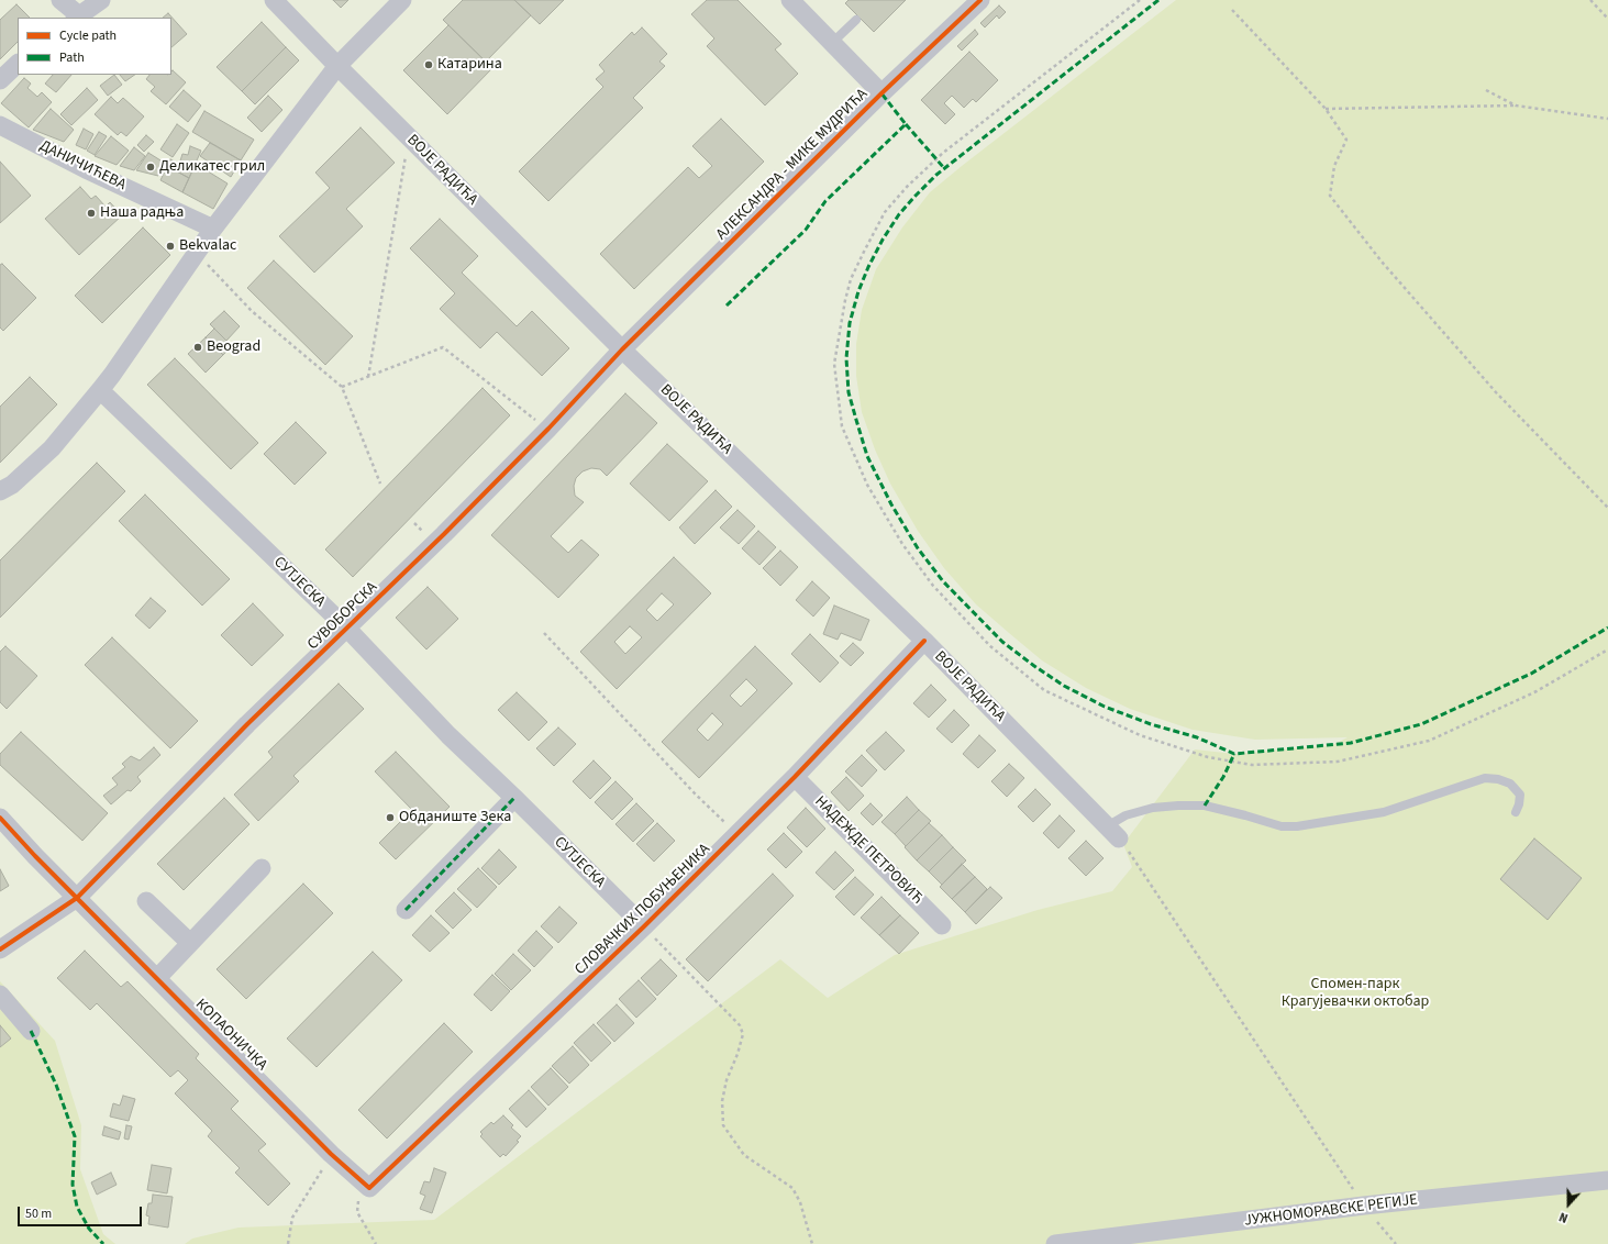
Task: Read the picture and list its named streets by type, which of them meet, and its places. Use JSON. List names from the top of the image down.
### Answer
{
  "streets": {
    "street": [
      "АЛЕКСАНДРА - МИКЕ МУДРИЋА",
      "ДАНИЧИЋЕВА",
      "ВОЈЕ РАДИЋА",
      "СУТЈЕСКА",
      "СУВОБОРСКА",
      "НАДЕЖДЕ ПЕТРОВИЋ",
      "СЛОВАЧКИХ ПОБУЊЕНИКА",
      "КОПАОНИЧКА",
      "ЈУЖНОМОРАВСКЕ РЕГИЈЕ"
    ]
  },
  "crossings": [
    ["АЛЕКСАНДРА - МИКЕ МУДРИЋА", "ВОЈЕ РАДИЋА"],
    ["АЛЕКСАНДРА - МИКЕ МУДРИЋА", "СУВОБОРСКА"],
    ["ВОЈЕ РАДИЋА", "СУВОБОРСКА"],
    ["ВОЈЕ РАДИЋА", "СЛОВАЧКИХ ПОБУЊЕНИКА"],
    ["СУТЈЕСКА", "СУВОБОРСКА"],
    ["СУТЈЕСКА", "СЛОВАЧКИХ ПОБУЊЕНИКА"],
    ["СУВОБОРСКА", "КОПАОНИЧКА"],
    ["НАДЕЖДЕ ПЕТРОВИЋ", "СЛОВАЧКИХ ПОБУЊЕНИКА"],
    ["СЛОВАЧКИХ ПОБУЊЕНИКА", "КОПАОНИЧКА"]
  ],
  "parks": ["Спомен-парк Крагујевачки октобар"],
  "places": [
    "Катарина",
    "Деликатес грил",
    "Наша радња",
    "Bekvalac",
    "Beograd",
    "Обданиште Зека"
  ],
  "legend": ["Cycle path", "Path"],
  "scale_bar": "50 m",
  "north": "bottom"
}
